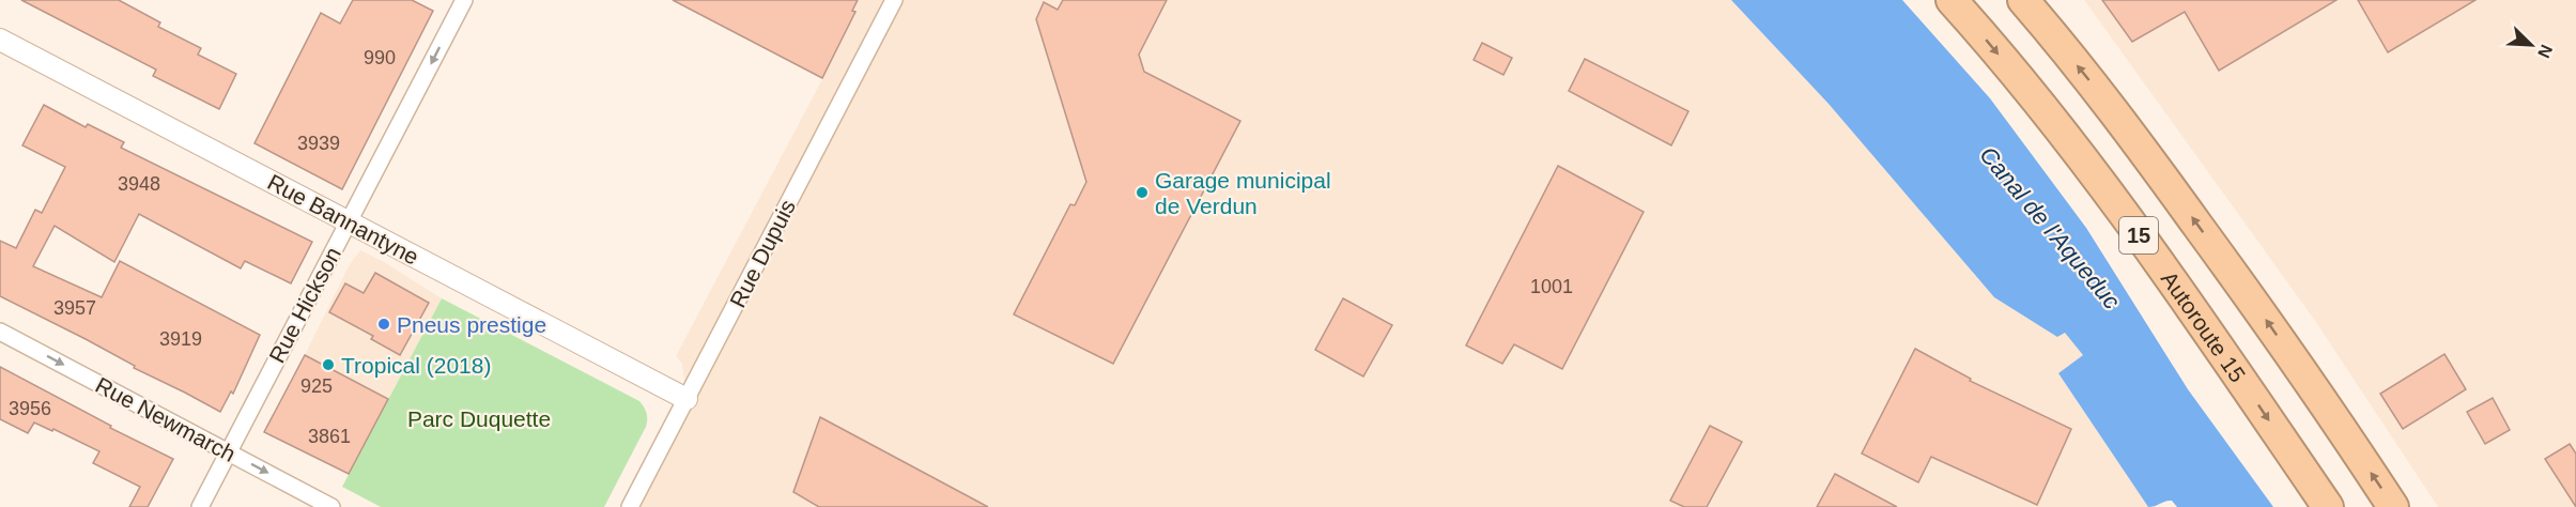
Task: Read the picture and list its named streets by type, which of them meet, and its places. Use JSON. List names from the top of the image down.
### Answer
{
  "streets": {
    "highway": ["15", "Autoroute 15"],
    "street": [
      "Rue Bannantyne",
      "Rue Dupuis",
      "Rue Hickson",
      "Rue Newmarch"
    ]
  },
  "crossings": [
    ["Rue Bannantyne", "Rue Dupuis"],
    ["Rue Bannantyne", "Rue Hickson"],
    ["Rue Hickson", "Rue Newmarch"]
  ],
  "one_way": ["Rue Hickson", "Rue Newmarch"],
  "water": ["Canal de l'Aqueduc"],
  "parks": ["Parc Duquette"],
  "places": ["Garage municipal de Verdun", "Pneus prestige", "Tropical (2018)"],
  "house_numbers": [
    "990",
    "3939",
    "3948",
    "1001",
    "3957",
    "3919",
    "925",
    "3956",
    "3861"
  ],
  "north": "bottom right"
}
